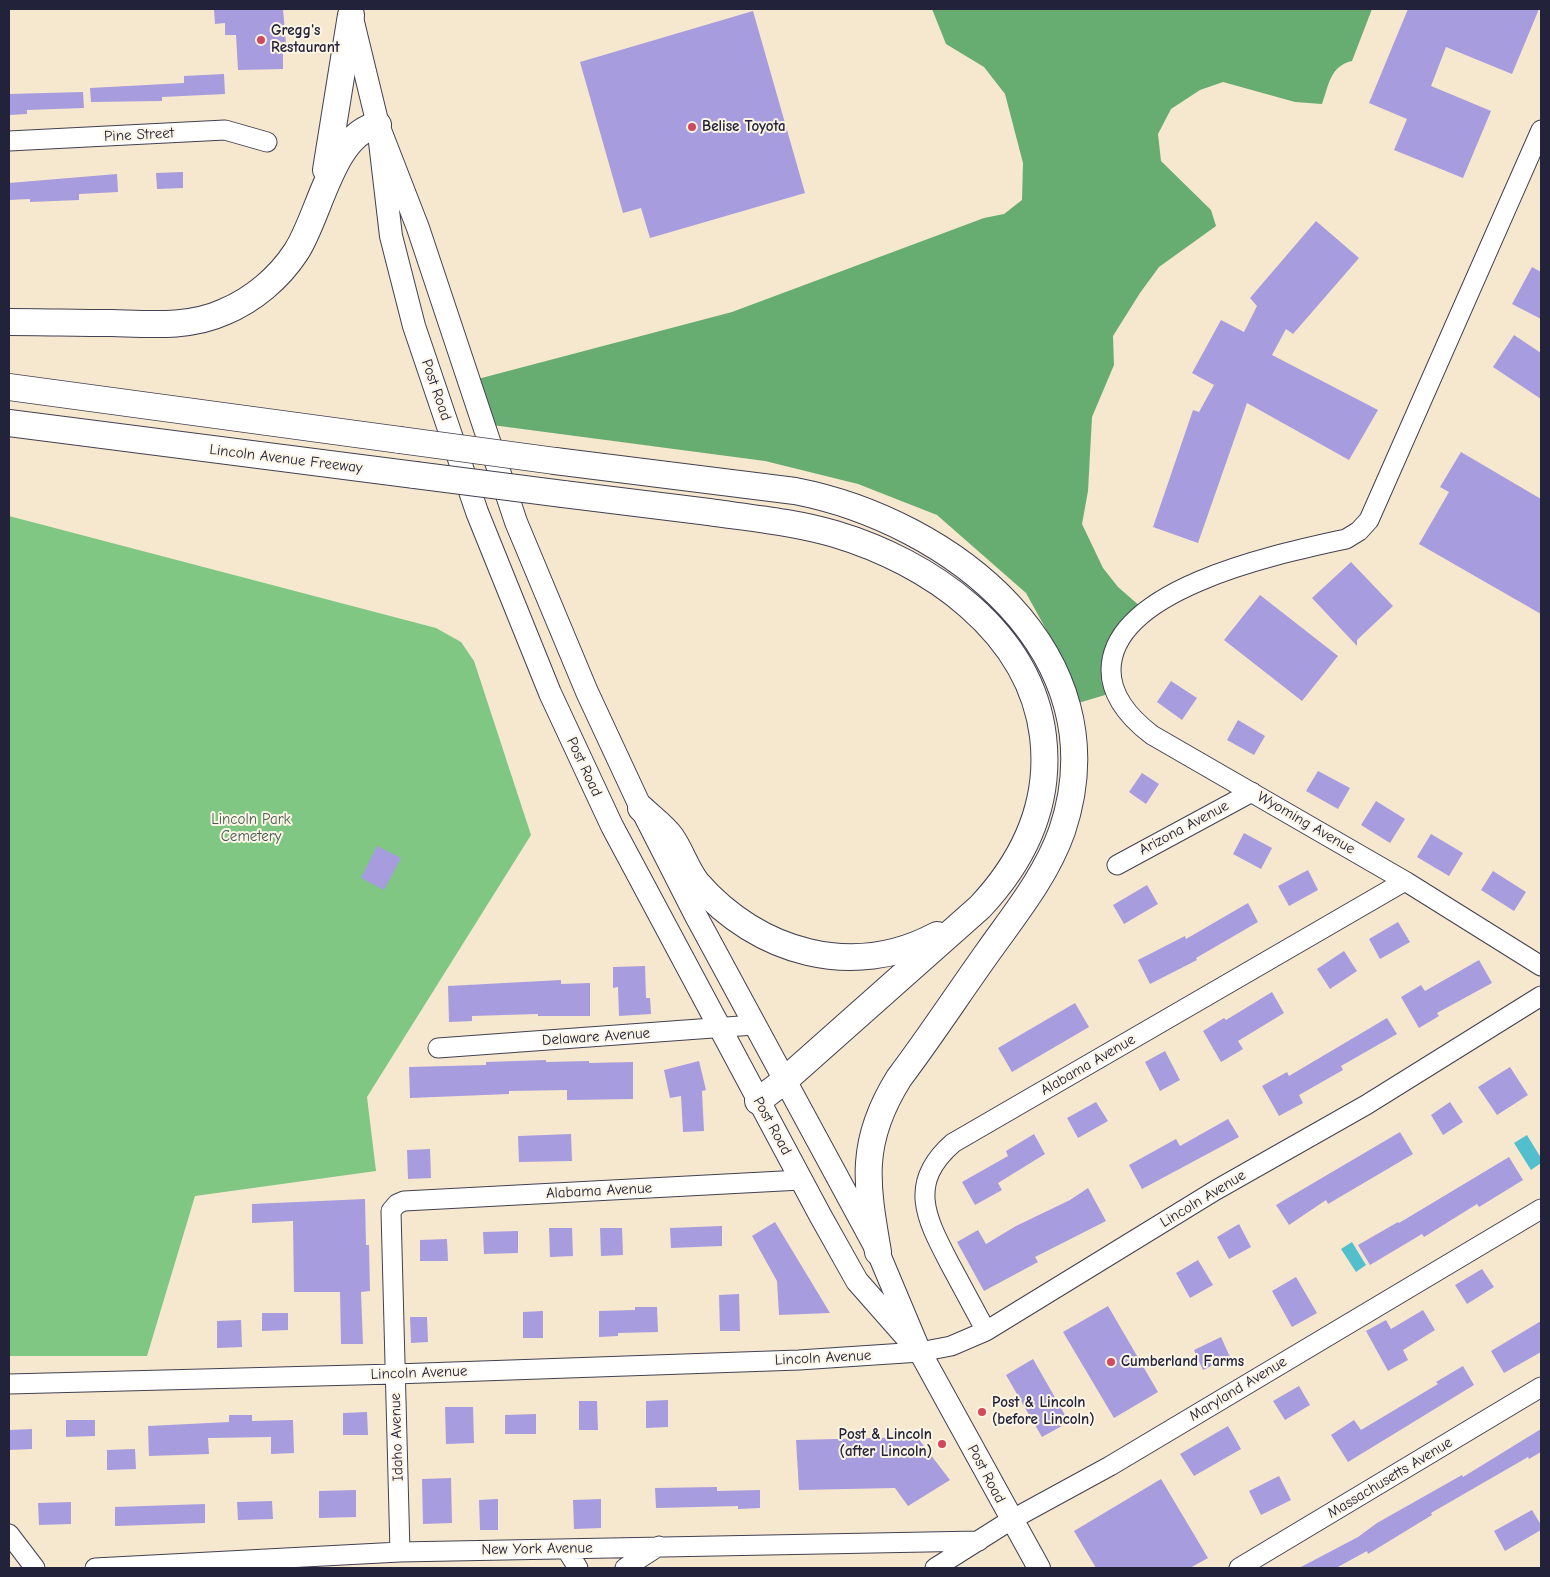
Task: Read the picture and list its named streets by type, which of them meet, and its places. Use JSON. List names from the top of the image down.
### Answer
{
  "streets": {
    "highway": ["Lincoln Avenue Freeway"],
    "main road": ["Post Road"],
    "street": [
      "Pine Street",
      "Wyoming Avenue",
      "Arizona Avenue",
      "Delaware Avenue",
      "Alabama Avenue",
      "Lincoln Avenue",
      "Maryland Avenue",
      "Idaho Avenue",
      "Massachusetts Avenue",
      "New York Avenue"
    ]
  },
  "crossings": [
    ["Post Road", "Delaware Avenue"],
    ["Post Road", "Alabama Avenue"],
    ["Post Road", "Lincoln Avenue"],
    ["Post Road", "Maryland Avenue"],
    ["Wyoming Avenue", "Arizona Avenue"],
    ["Wyoming Avenue", "Alabama Avenue"],
    ["Alabama Avenue", "Lincoln Avenue"],
    ["Alabama Avenue", "Idaho Avenue"],
    ["Lincoln Avenue", "Idaho Avenue"],
    ["Maryland Avenue", "New York Avenue"],
    ["Idaho Avenue", "New York Avenue"]
  ],
  "parks": ["Lincoln Park Cemetery"],
  "places": [
    "Gregg's Restaurant",
    "Belise Toyota",
    "Cumberland Farms",
    "Post & Lincoln (before Lincoln)",
    "Post & Lincoln (after Lincoln)"
  ]
}
